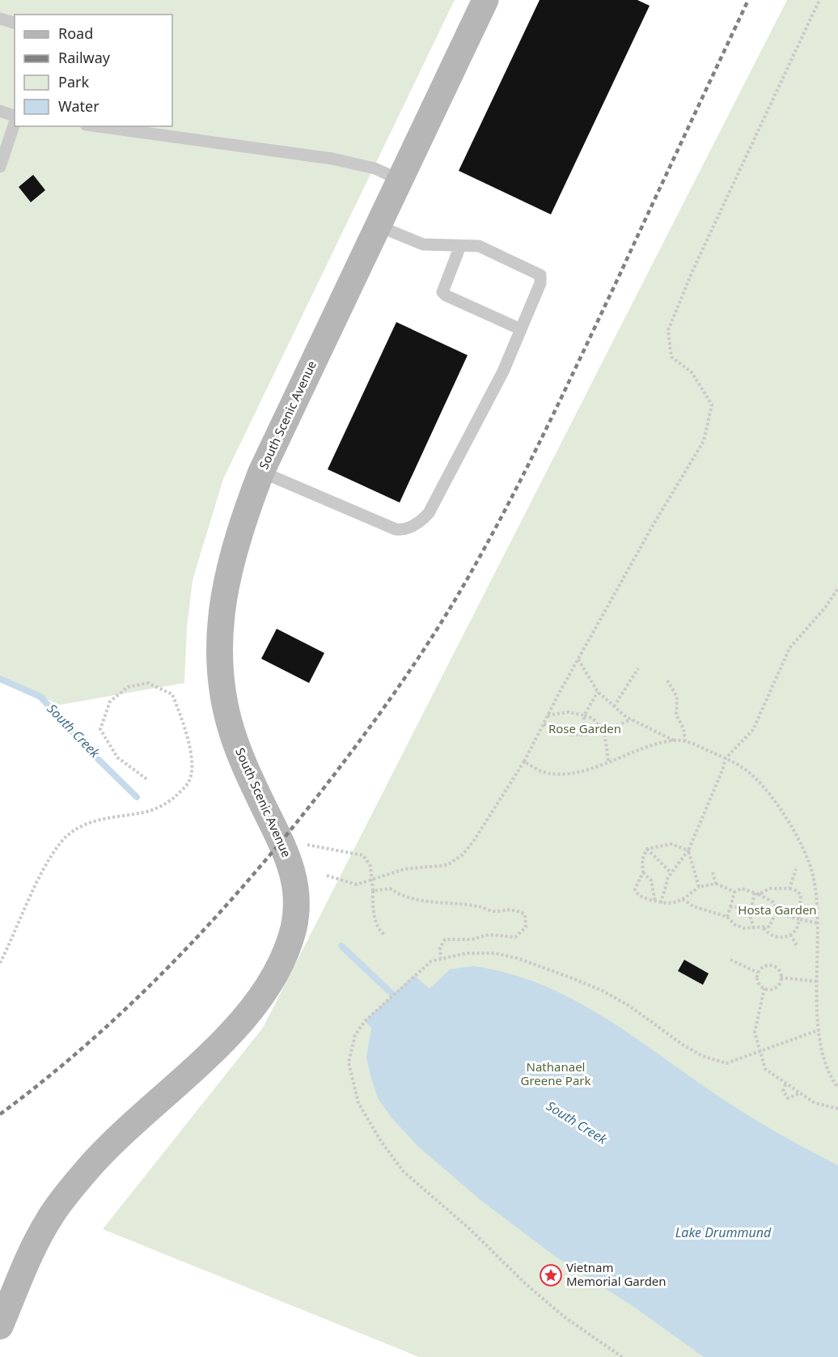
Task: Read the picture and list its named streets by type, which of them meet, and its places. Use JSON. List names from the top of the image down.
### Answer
{
  "streets": {
    "main road": ["South Scenic Avenue"]
  },
  "water": ["South Creek", "Lake Drummund"],
  "parks": ["Rose Garden", "Hosta Garden", "Nathanael Greene Park"],
  "places": {
    "place": ["Vietnam Memorial Garden"]
  },
  "legend": [
    "Road",
    "Railway",
    "Park",
    "Water"
  ]
}
